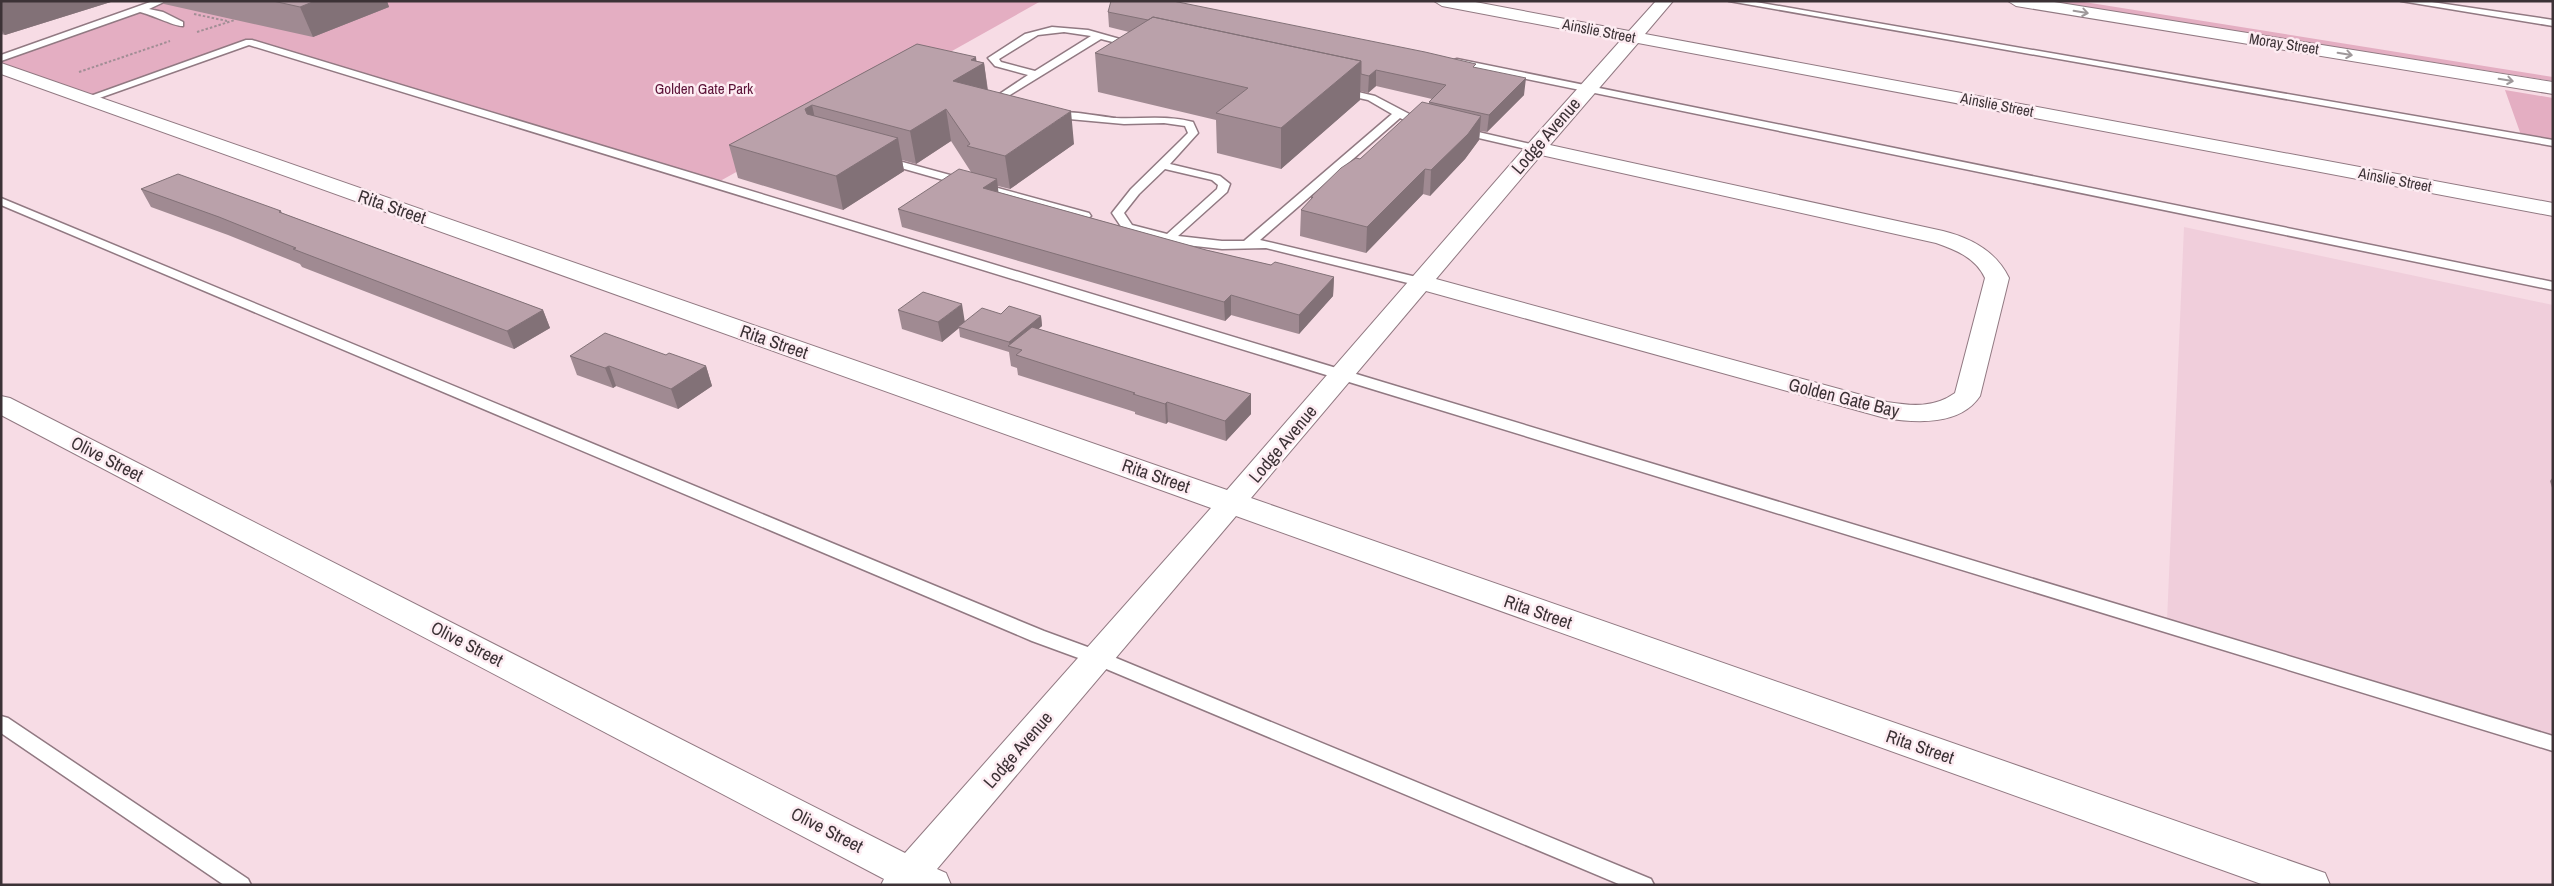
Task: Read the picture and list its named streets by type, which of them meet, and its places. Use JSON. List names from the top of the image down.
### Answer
{
  "streets": {
    "street": [
      "Ainslie Street",
      "Moray Street",
      "Lodge Avenue",
      "Rita Street",
      "Golden Gate Bay",
      "Olive Street"
    ]
  },
  "crossings": [
    ["Ainslie Street", "Lodge Avenue"],
    ["Lodge Avenue", "Rita Street"],
    ["Lodge Avenue", "Golden Gate Bay"],
    ["Lodge Avenue", "Olive Street"]
  ],
  "parks": ["Golden Gate Park"]
}
